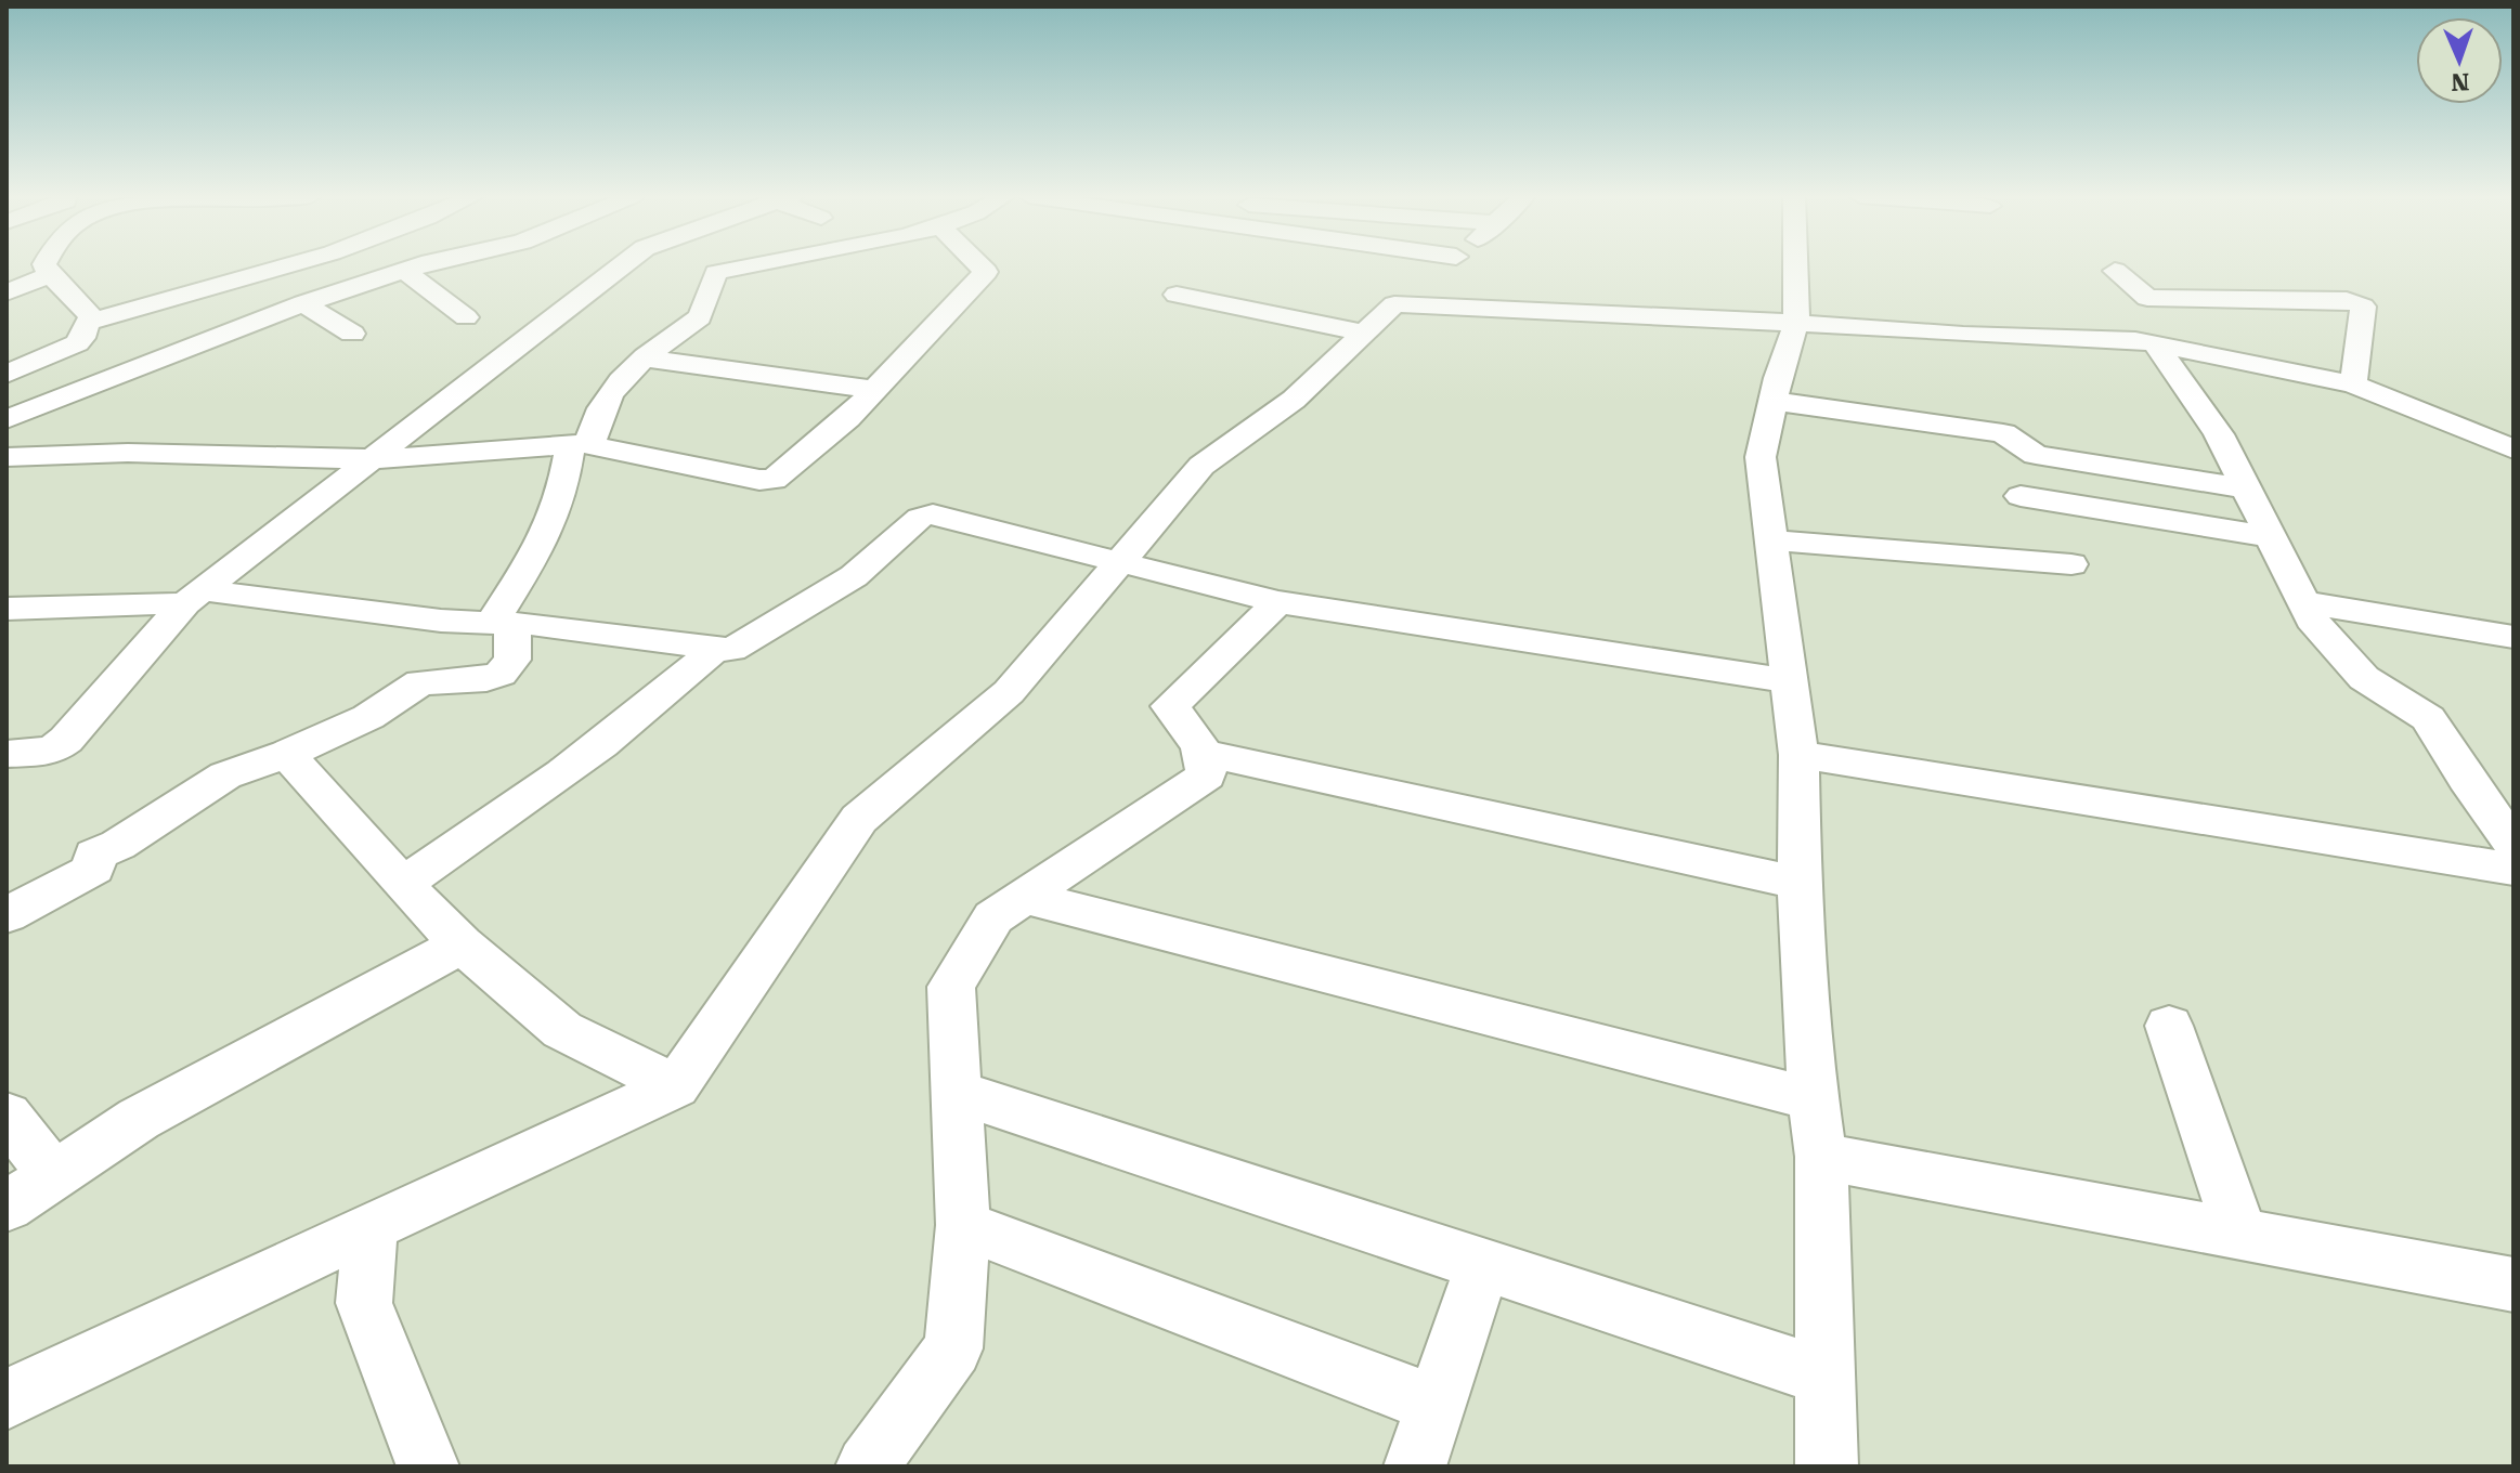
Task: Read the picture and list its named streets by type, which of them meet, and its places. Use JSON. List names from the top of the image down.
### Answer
{
  "north": "bottom"
}
